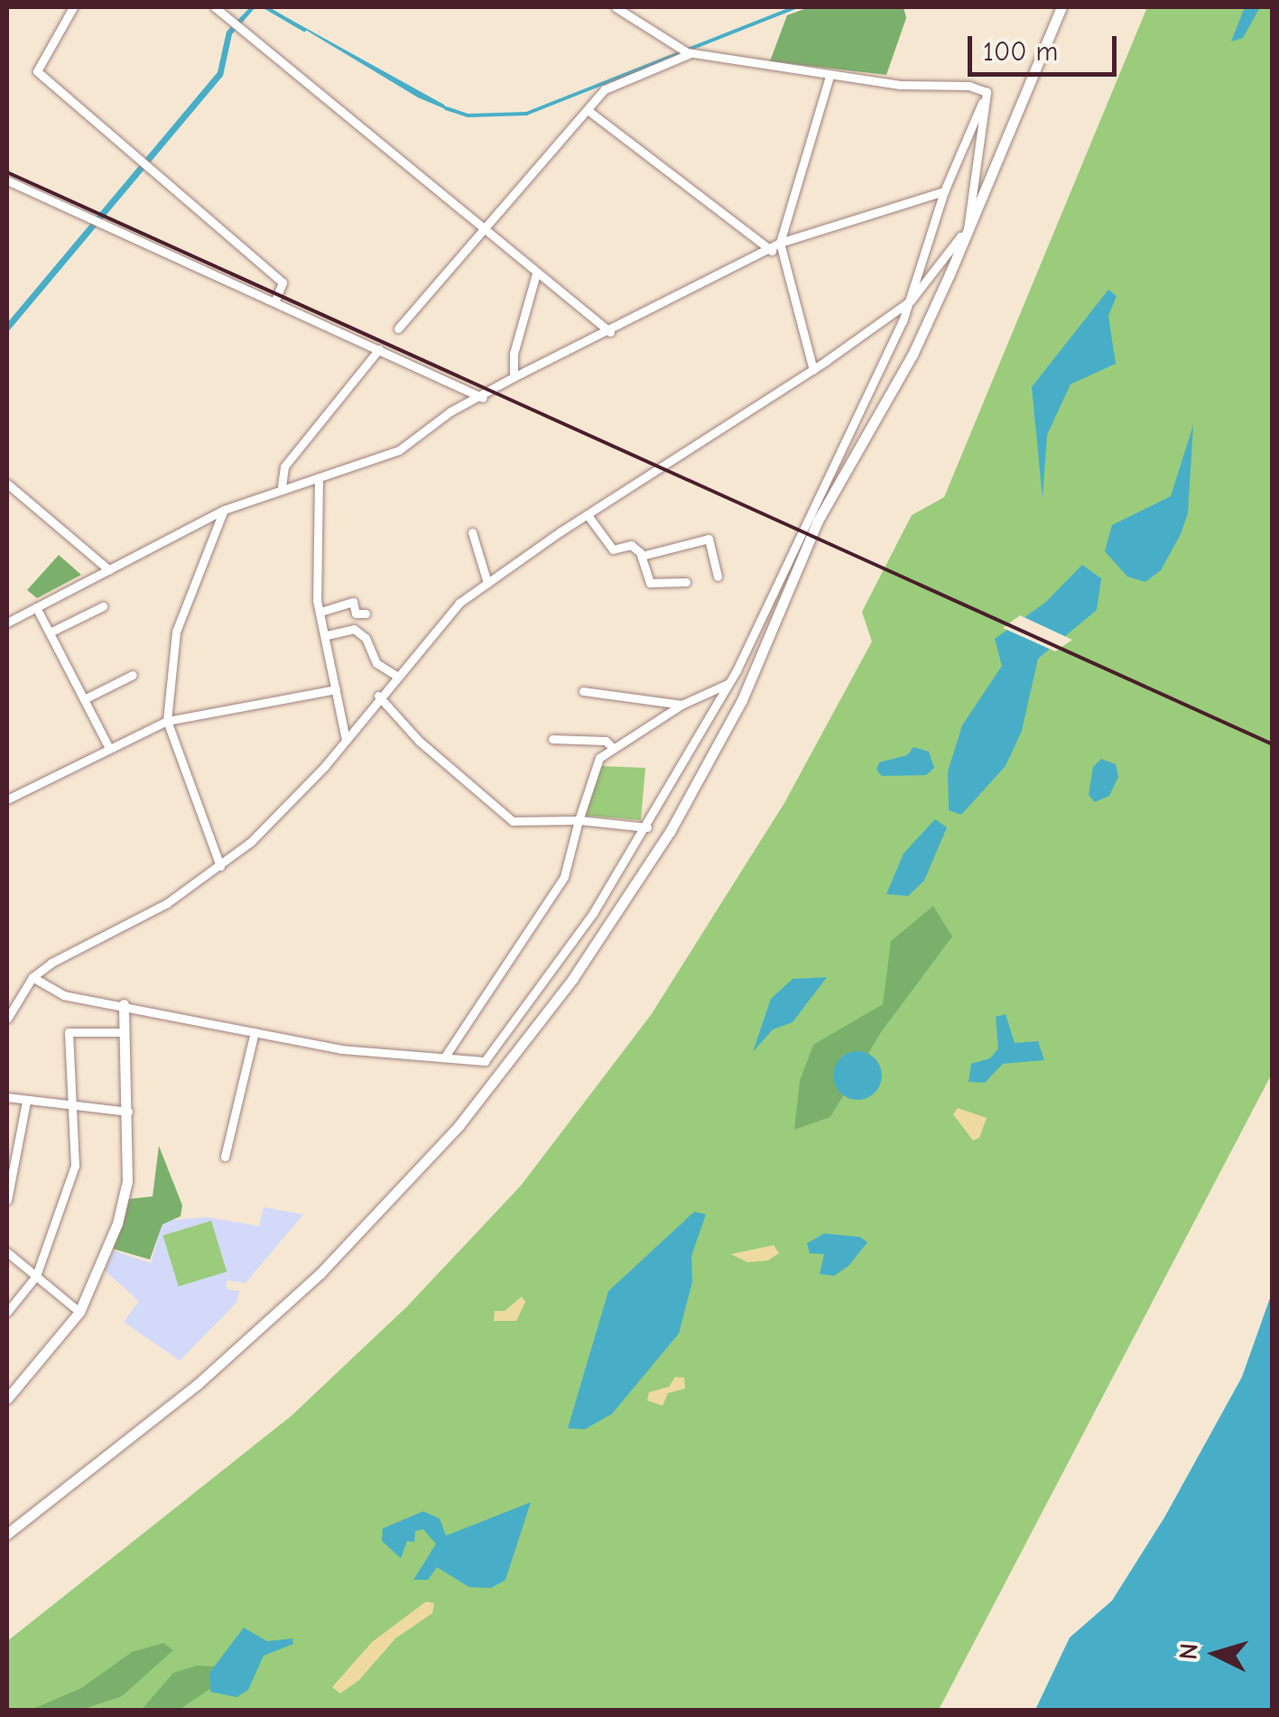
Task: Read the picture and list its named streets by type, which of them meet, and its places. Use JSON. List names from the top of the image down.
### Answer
{
  "scale_bar": "100 m",
  "north": "left"
}
